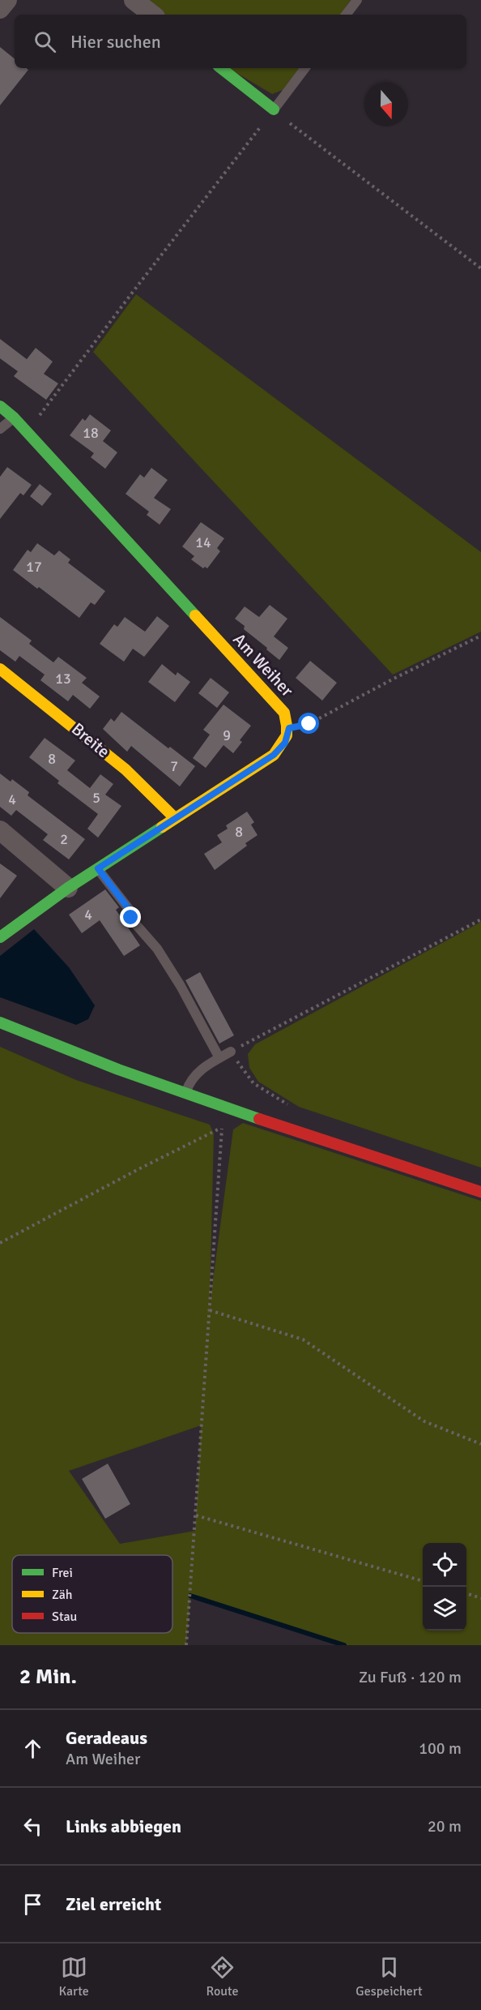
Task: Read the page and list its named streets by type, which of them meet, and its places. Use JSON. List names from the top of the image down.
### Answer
{
  "streets": {
    "street": ["Am Weiher", "Breite"]
  },
  "house_numbers": [
    "18",
    "14",
    "17",
    "13",
    "9",
    "8",
    "7",
    "5",
    "4",
    "8",
    "2",
    "4"
  ],
  "legend": ["Frei", "Zäh", "Stau"],
  "north": "bottom",
  "page": {
    "search": "Hier suchen",
    "heading": ["2 Min.", "Zu Fuß · 120 m"],
    "list": [
      ["Geradeaus", "Am Weiher", "100 m"],
      ["Links abbiegen", "20 m"],
      "Ziel erreicht"
    ],
    "nav": ["Karte", "Route", "Gespeichert"]
  }
}
